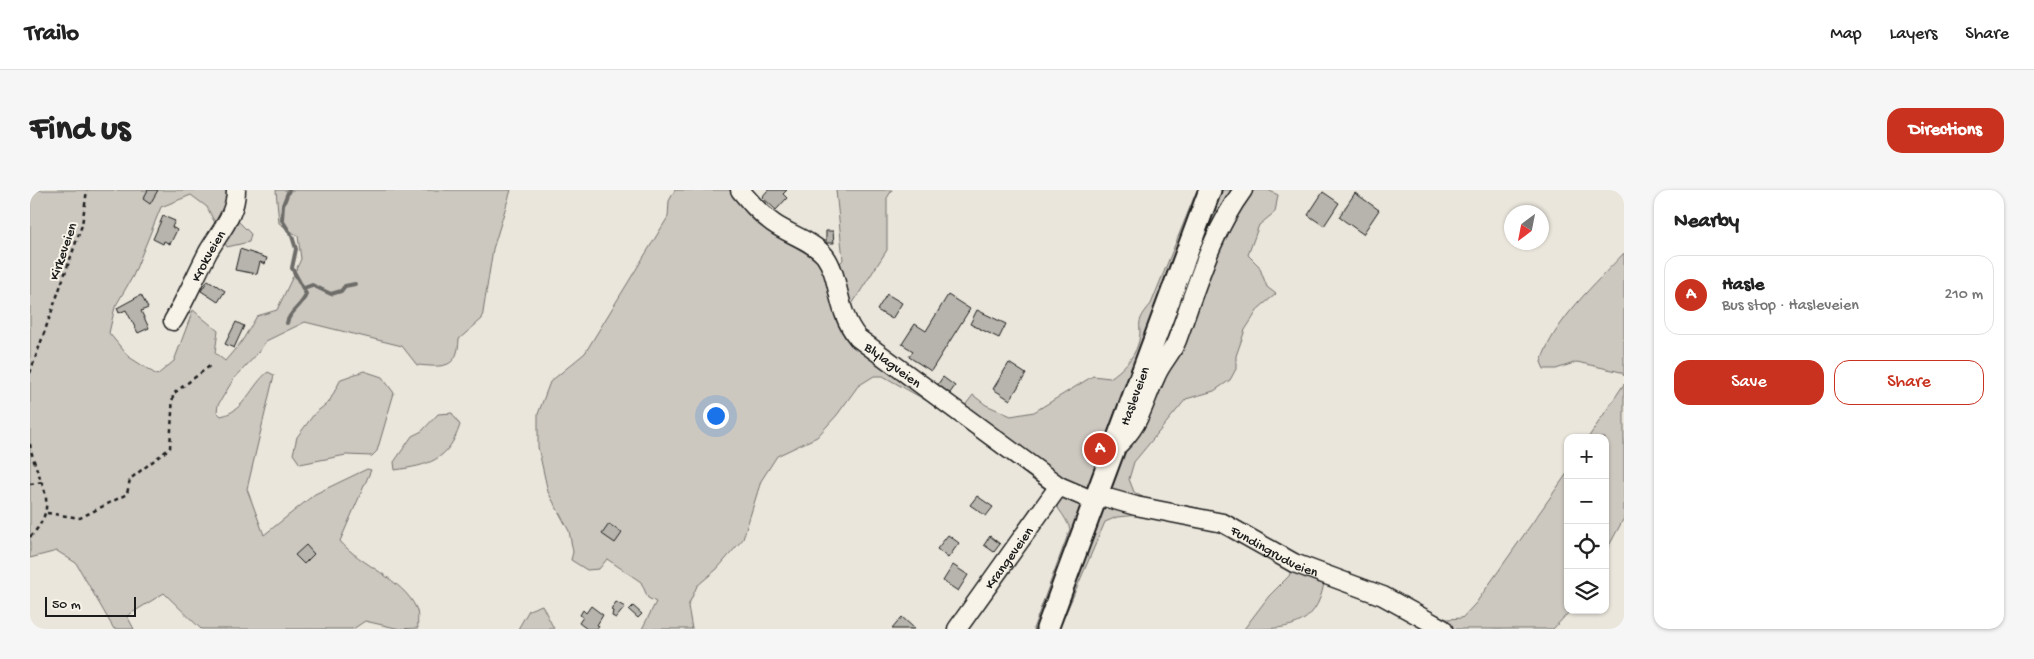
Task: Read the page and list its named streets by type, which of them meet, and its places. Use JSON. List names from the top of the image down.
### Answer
{
  "streets": {
    "main road": ["Hasleveien"],
    "street": [
      "Krokveien",
      "Blylagveien",
      "Fundingrudveien",
      "Krangeveien"
    ],
    "path": ["Kirkeveien"]
  },
  "crossings": [
    ["Blylagveien", "Hasleveien"],
    ["Blylagveien", "Fundingrudveien"],
    ["Blylagveien", "Krangeveien"],
    ["Hasleveien", "Fundingrudveien"]
  ],
  "scale_bar": "50 m",
  "north": "bottom left",
  "page": {
    "header": "Trailo",
    "nav": ["Map", "Layers", "Share"],
    "buttons": [
      "Directions",
      ["Save", "Share"]
    ],
    "title": "Find us",
    "heading": "Nearby",
    "list": [
      {
        "mark": "A",
        "name": "Hasle",
        "note": "Bus stop · Hasleveien",
        "value": "210 m"
      }
    ],
    "pins": "A",
    "map_buttons": ["+", "−"],
    "scale": "50 m"
  }
}
